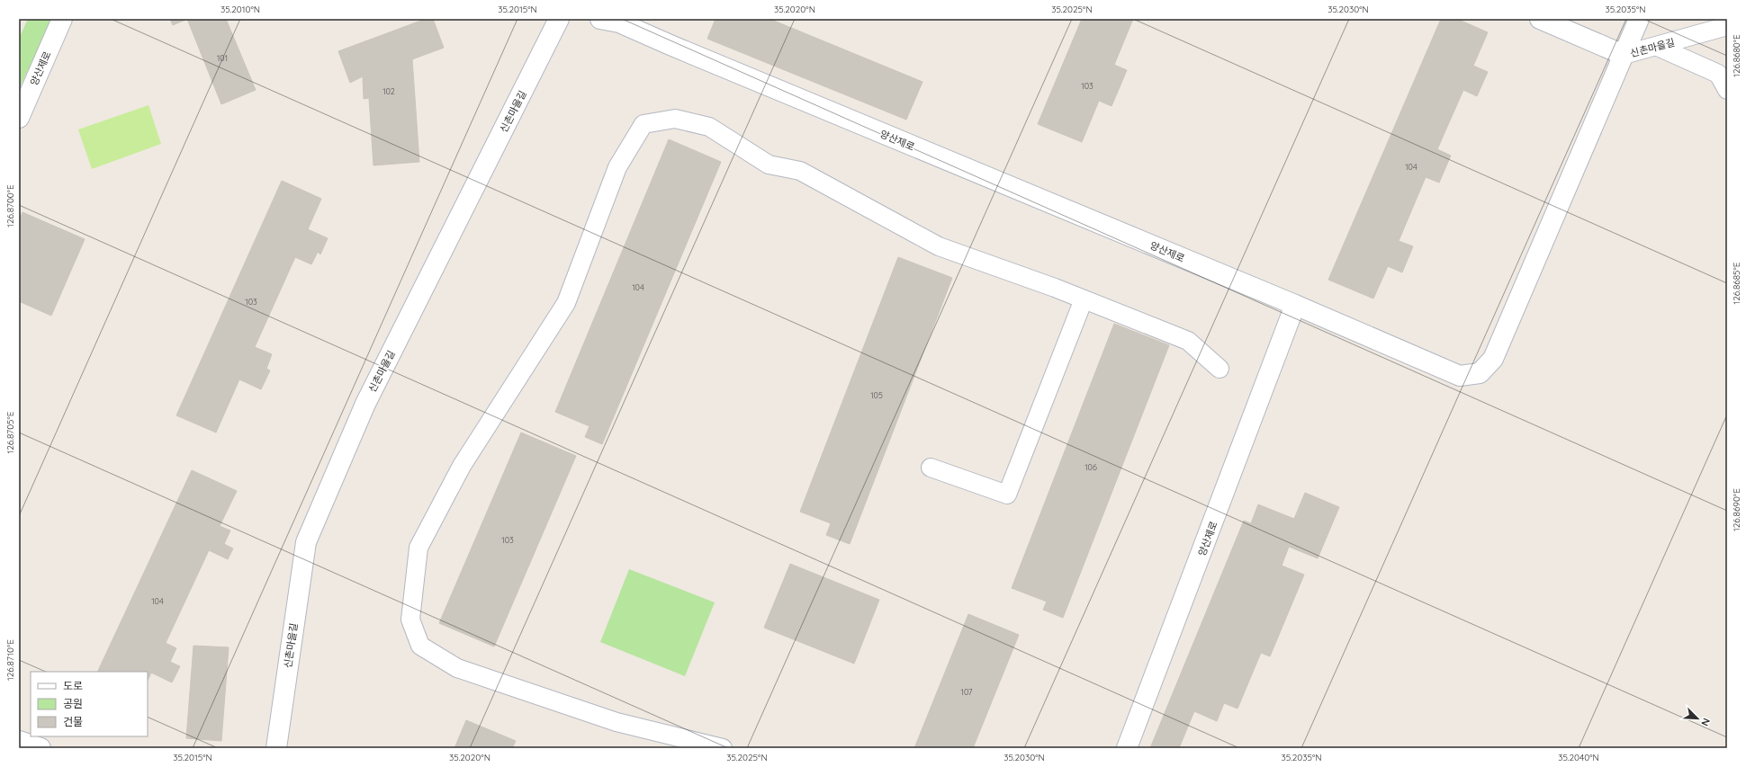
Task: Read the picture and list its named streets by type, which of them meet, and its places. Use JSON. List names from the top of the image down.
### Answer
{
  "streets": {
    "street": ["신촌마을길", "양산제로"]
  },
  "house_numbers": [
    "101",
    "103",
    "102",
    "104",
    "104",
    "103",
    "105",
    "106",
    "103",
    "104",
    "107"
  ],
  "legend": ["도로", "공원", "건물"],
  "north": "bottom right",
  "coordinates": [
    "35.2010°N",
    "35.2015°N",
    "35.2020°N",
    "35.2025°N",
    "35.2030°N",
    "35.2035°N",
    "126.8680°E",
    "126.8700°E",
    "126.8685°E",
    "126.8705°E",
    "126.8690°E",
    "126.8710°E",
    "35.2040°N"
  ]
}
